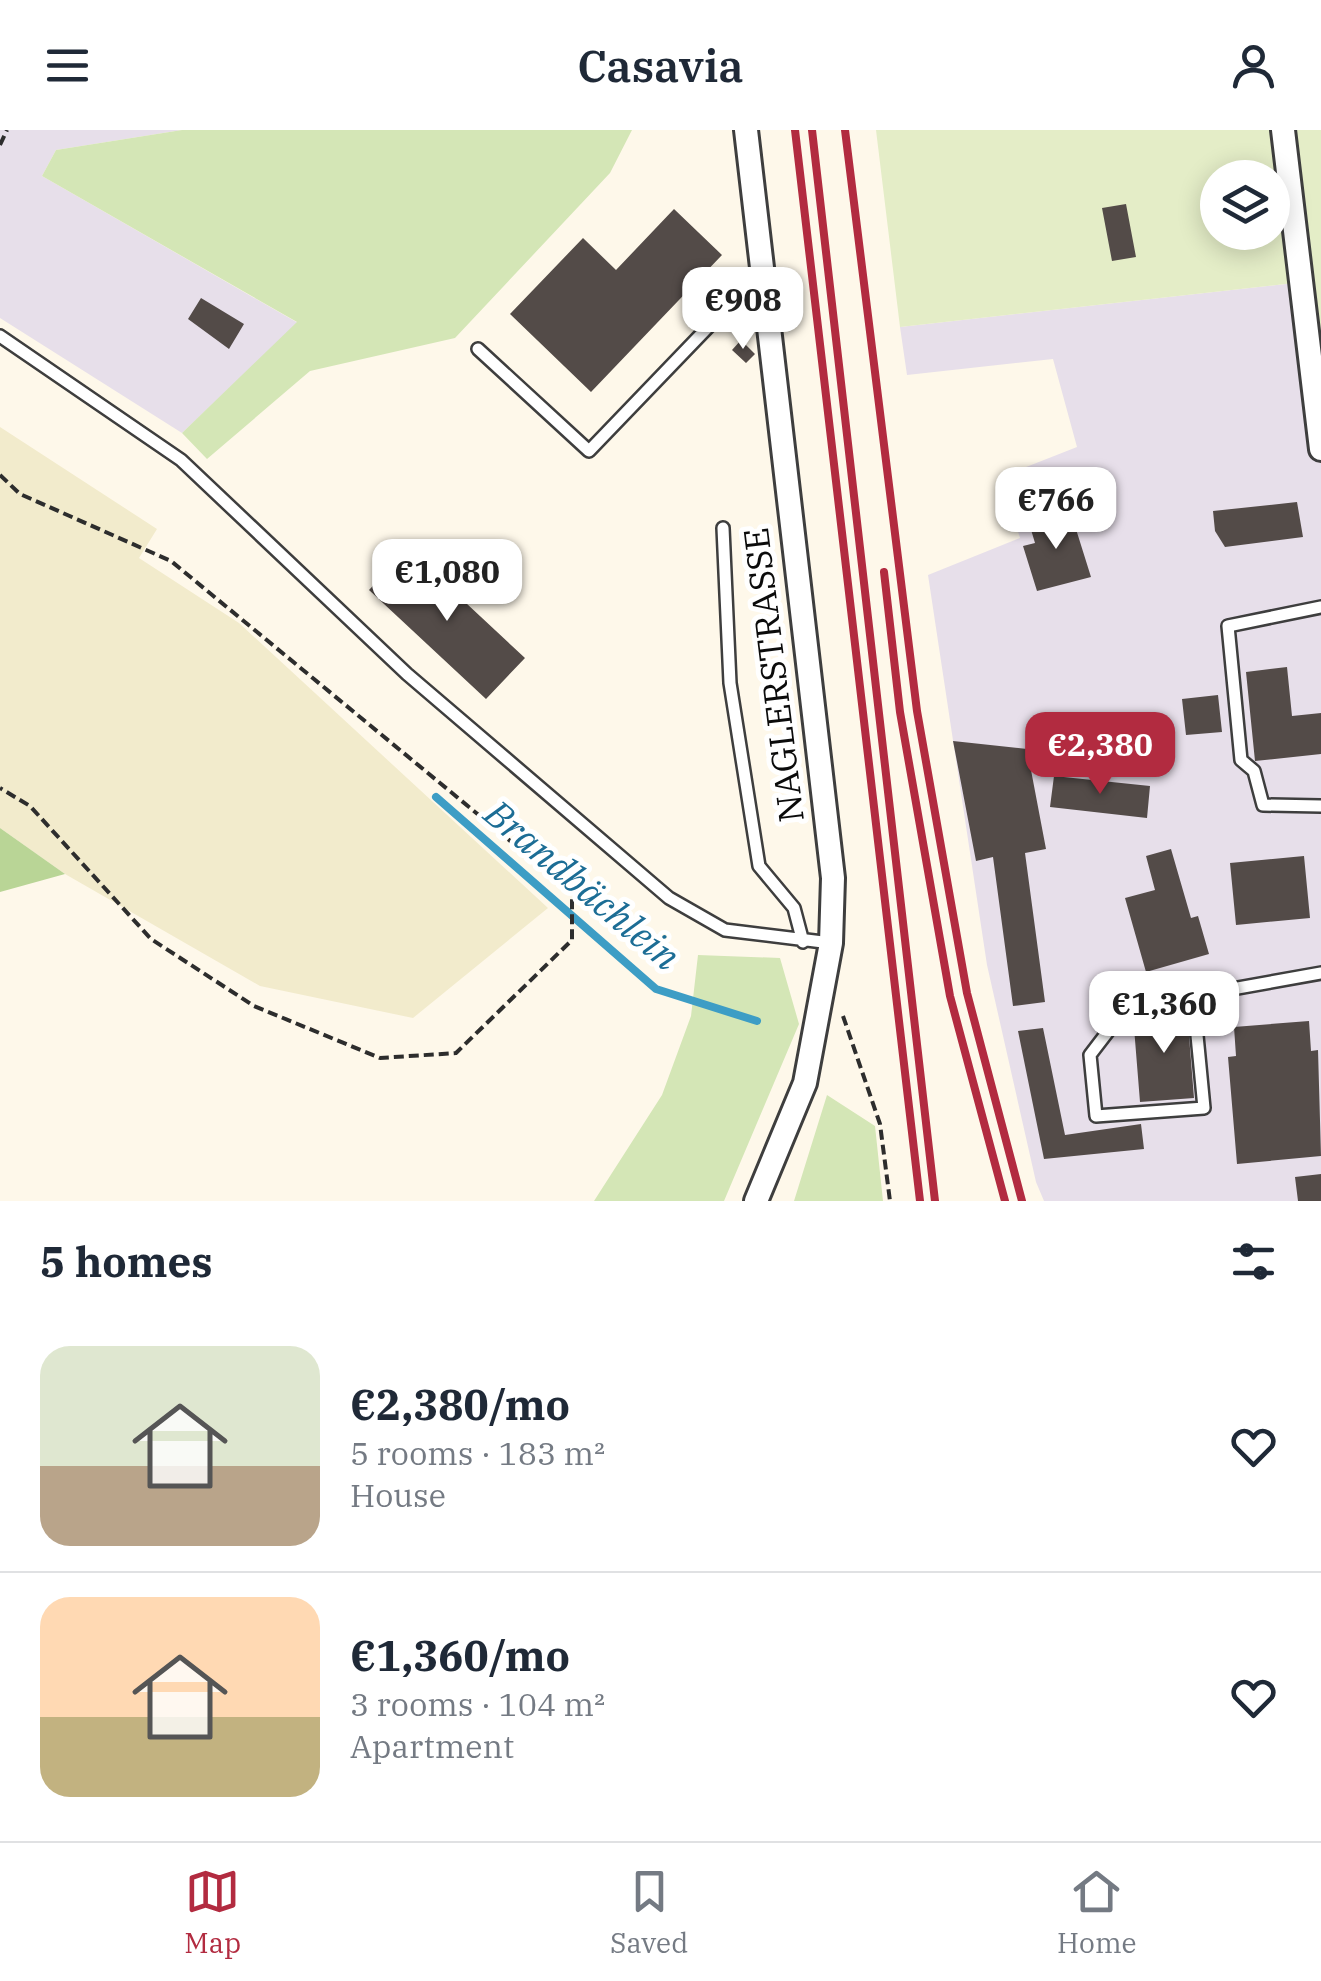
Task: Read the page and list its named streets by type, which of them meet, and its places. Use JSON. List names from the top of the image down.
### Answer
{
  "streets": {
    "street": ["NAGLERSTRASSE"]
  },
  "water": ["Brandbächlein"],
  "page": {
    "header": "Casavia",
    "price": [
      "€908",
      "€766",
      "€1,080",
      "€2,380",
      "€1,360"
    ],
    "heading": "5 homes",
    "list": [
      {
        "name": "€2,380/mo",
        "note": "5 rooms · 183 m² · House"
      },
      {
        "name": "€1,360/mo",
        "note": "3 rooms · 104 m² · Apartment"
      }
    ],
    "tabs": ["Map", "Saved", "Home"]
  }
}
